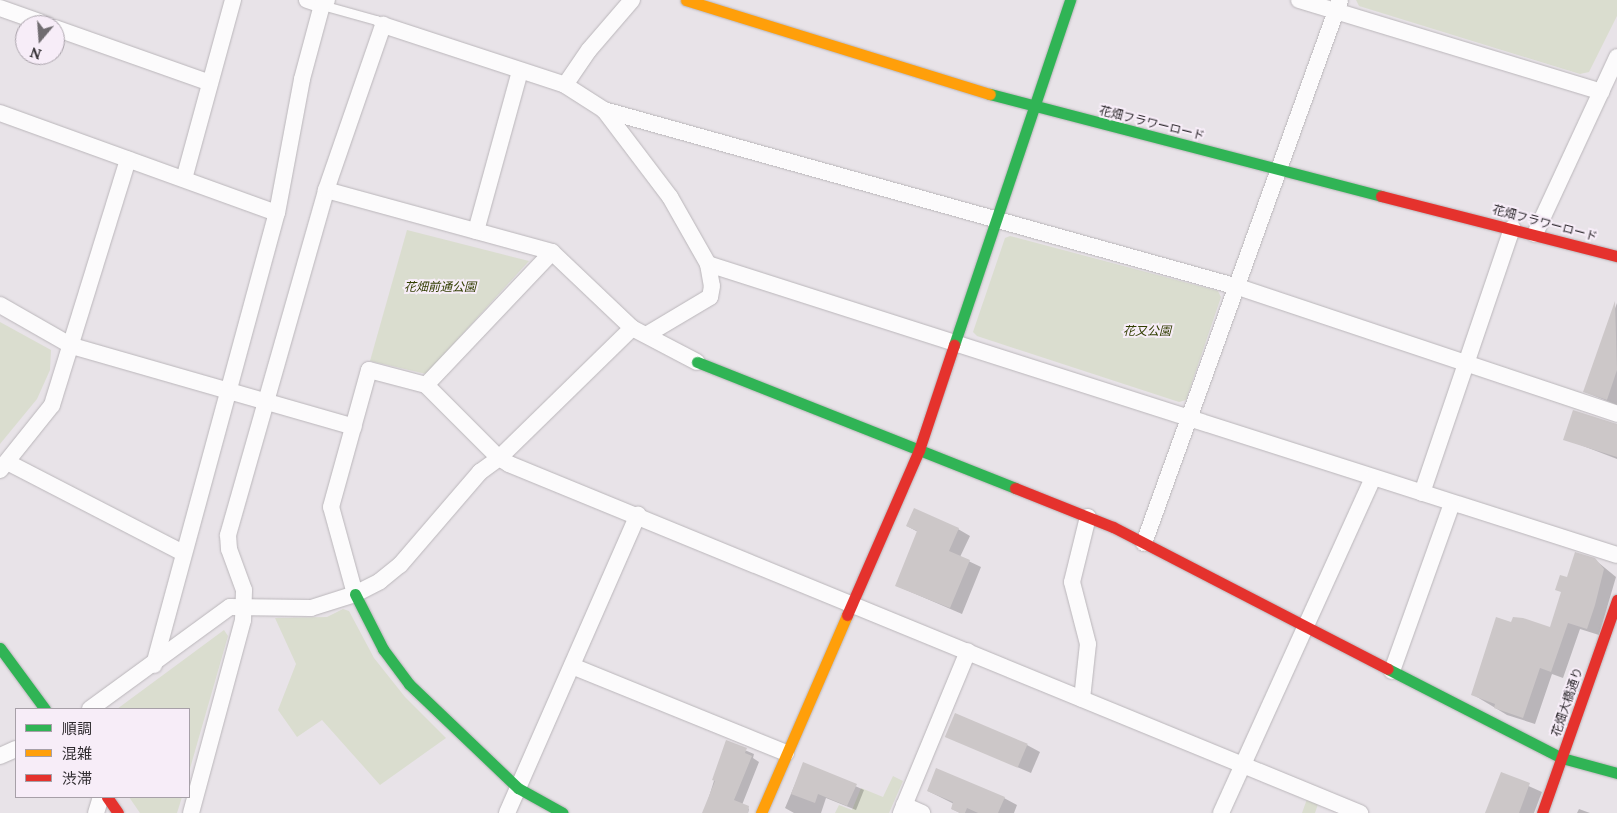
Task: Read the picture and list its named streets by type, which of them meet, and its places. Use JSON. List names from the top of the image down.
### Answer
{
  "streets": {
    "street": ["花畑フラワーロード", "花畑大橋通り"]
  },
  "parks": ["花畑前通公園", "花又公園"],
  "legend": ["順調", "混雑", "渋滞"],
  "north": "bottom"
}
